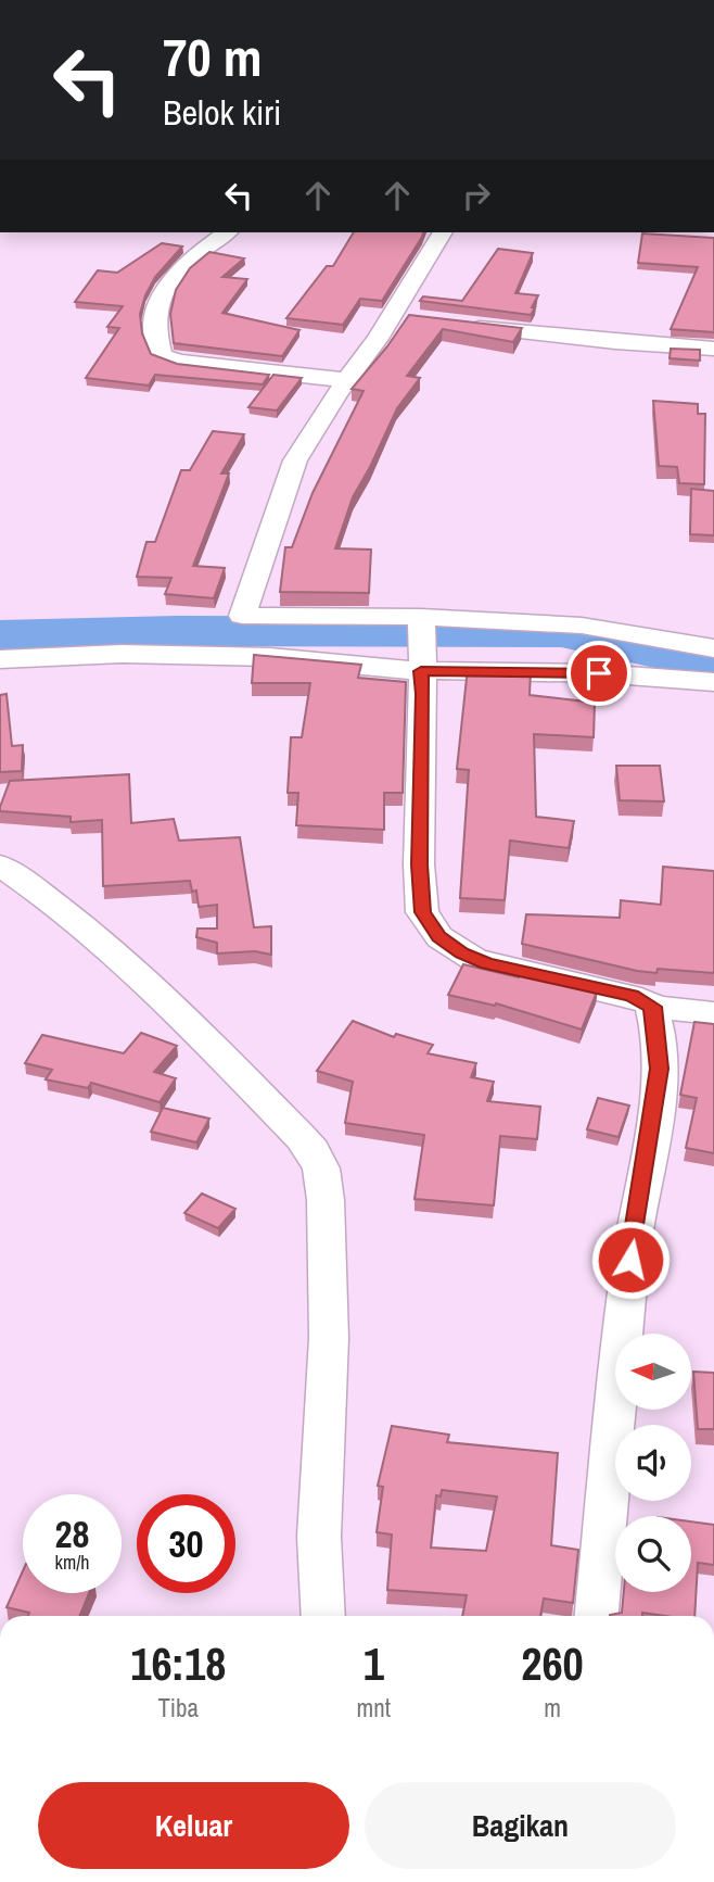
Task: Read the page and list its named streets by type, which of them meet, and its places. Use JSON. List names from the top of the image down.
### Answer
{
  "north": "left",
  "page": {
    "turn": ["70 m", "Belok kiri"],
    "speed": "28 km/h",
    "limit": "30",
    "eta": [
      "16:18",
      "Tiba",
      "1",
      "mnt",
      "260",
      "m"
    ],
    "buttons": ["Keluar", "Bagikan"]
  }
}
